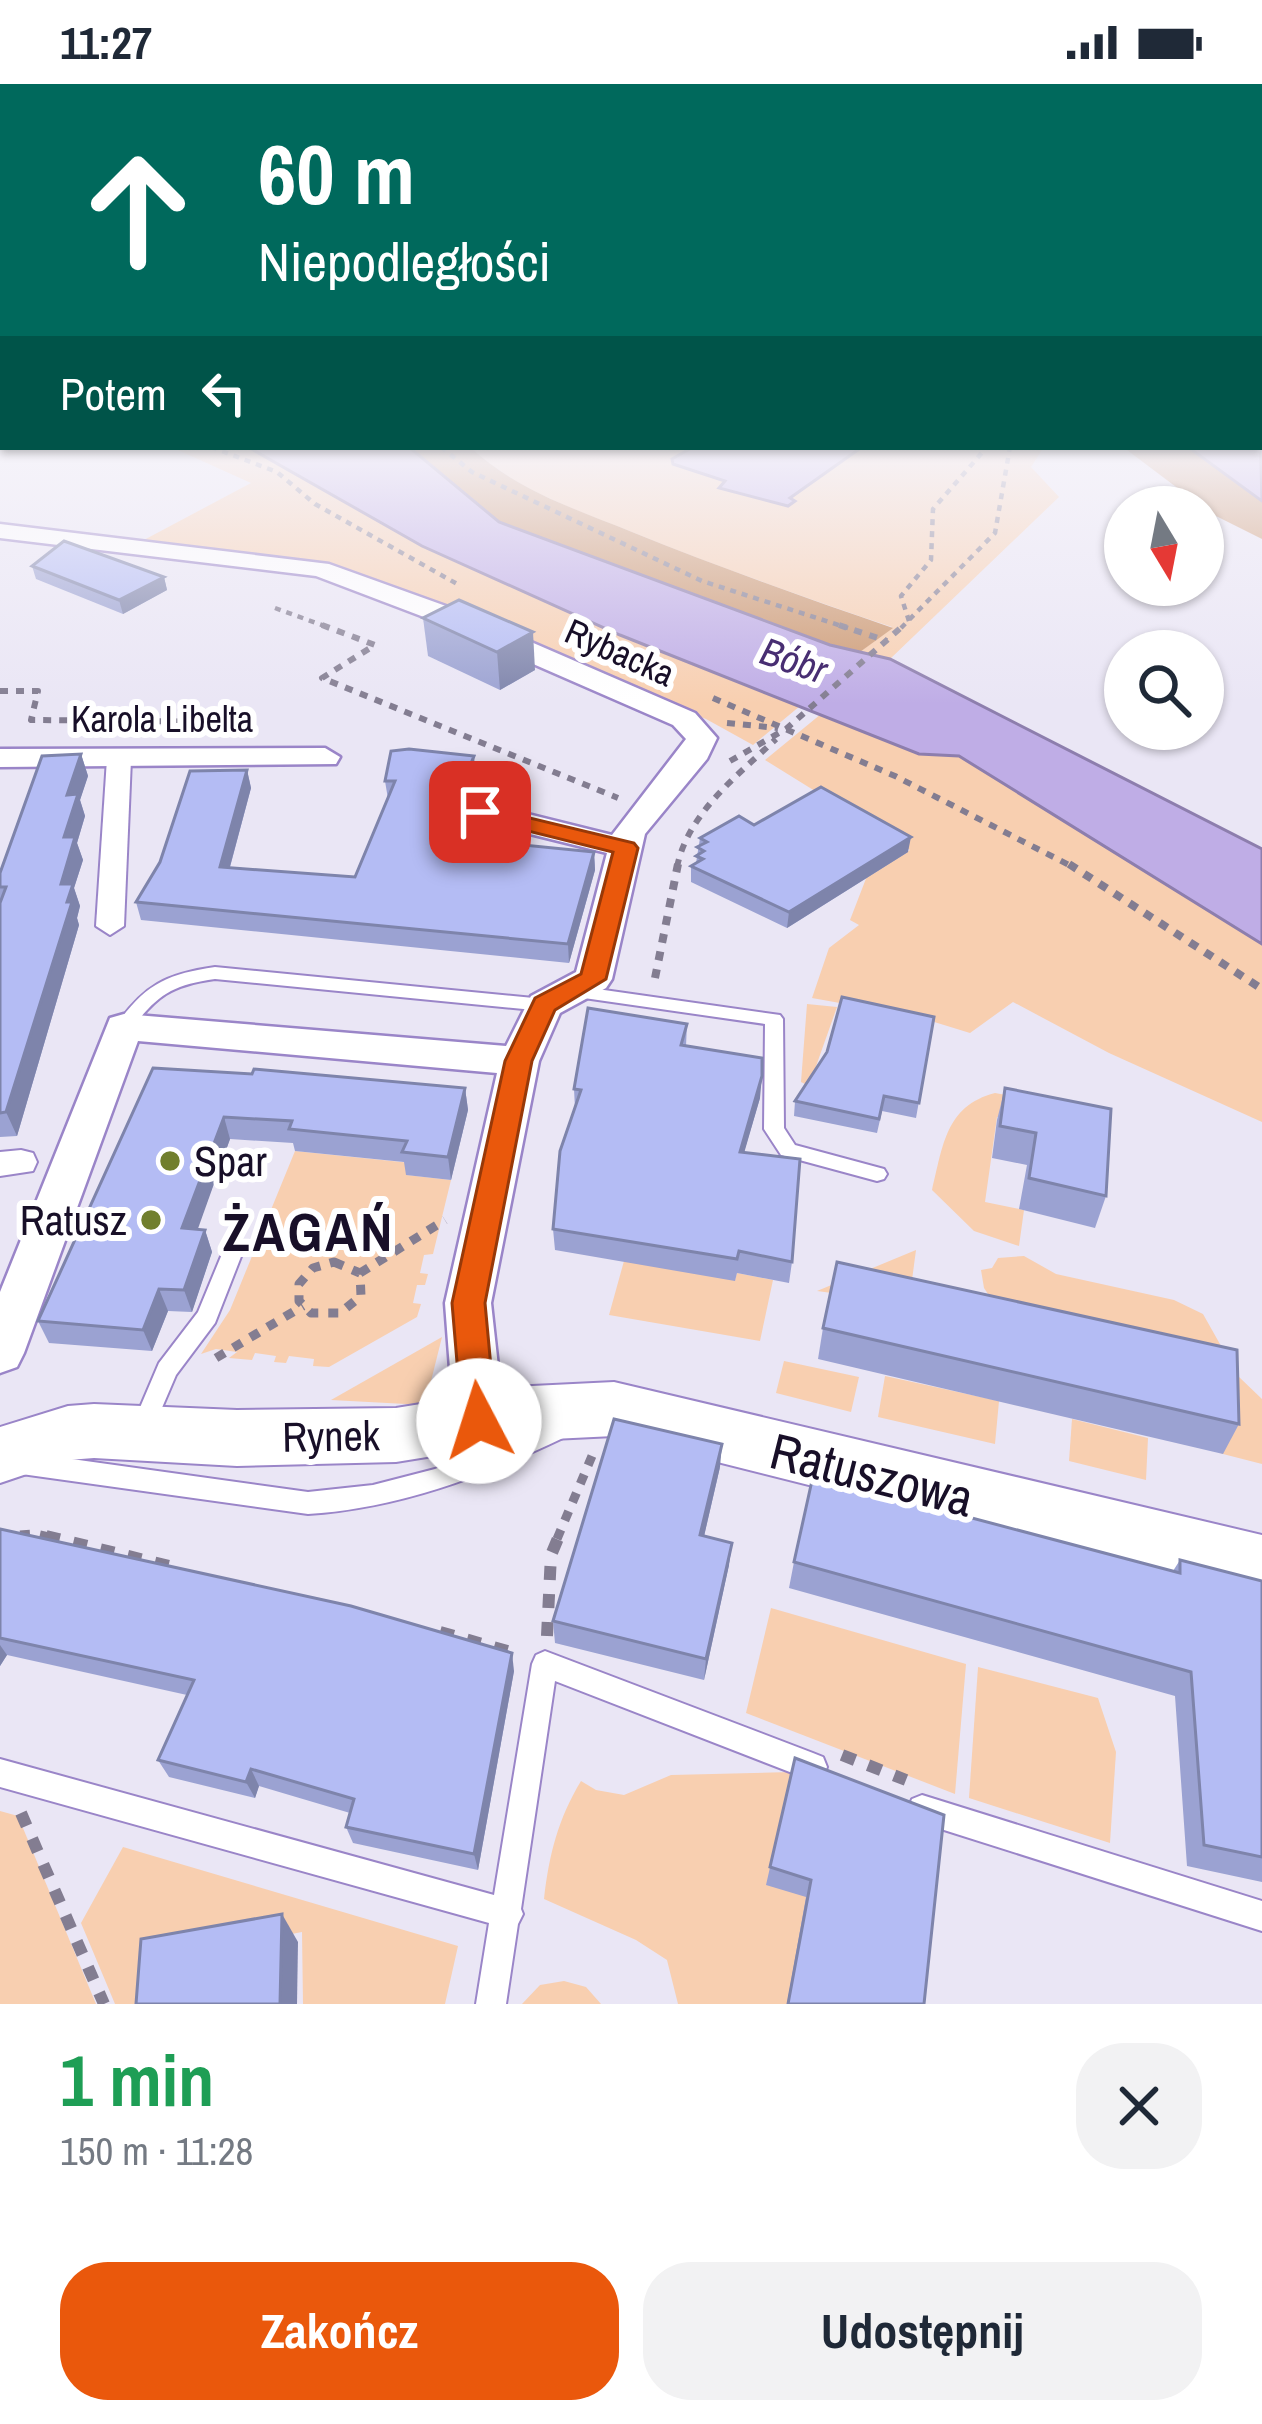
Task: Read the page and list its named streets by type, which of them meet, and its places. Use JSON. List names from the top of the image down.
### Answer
{
  "streets": {
    "street": [
      "Rybacka",
      "Karola Libelta",
      "Rynek",
      "Ratuszowa"
    ]
  },
  "crossings": [
    ["Rynek", "Ratuszowa"]
  ],
  "districts": ["ŻAGAŃ"],
  "water": ["Bóbr"],
  "places": ["Spar", "Ratusz"],
  "north": "bottom",
  "page": {
    "status": "11:27",
    "turn": ["60 m", "Niepodległości"],
    "then": "Potem",
    "heading": ["1 min", "150 m · 11:28"],
    "buttons": ["Zakończ", "Udostępnij"]
  }
}
